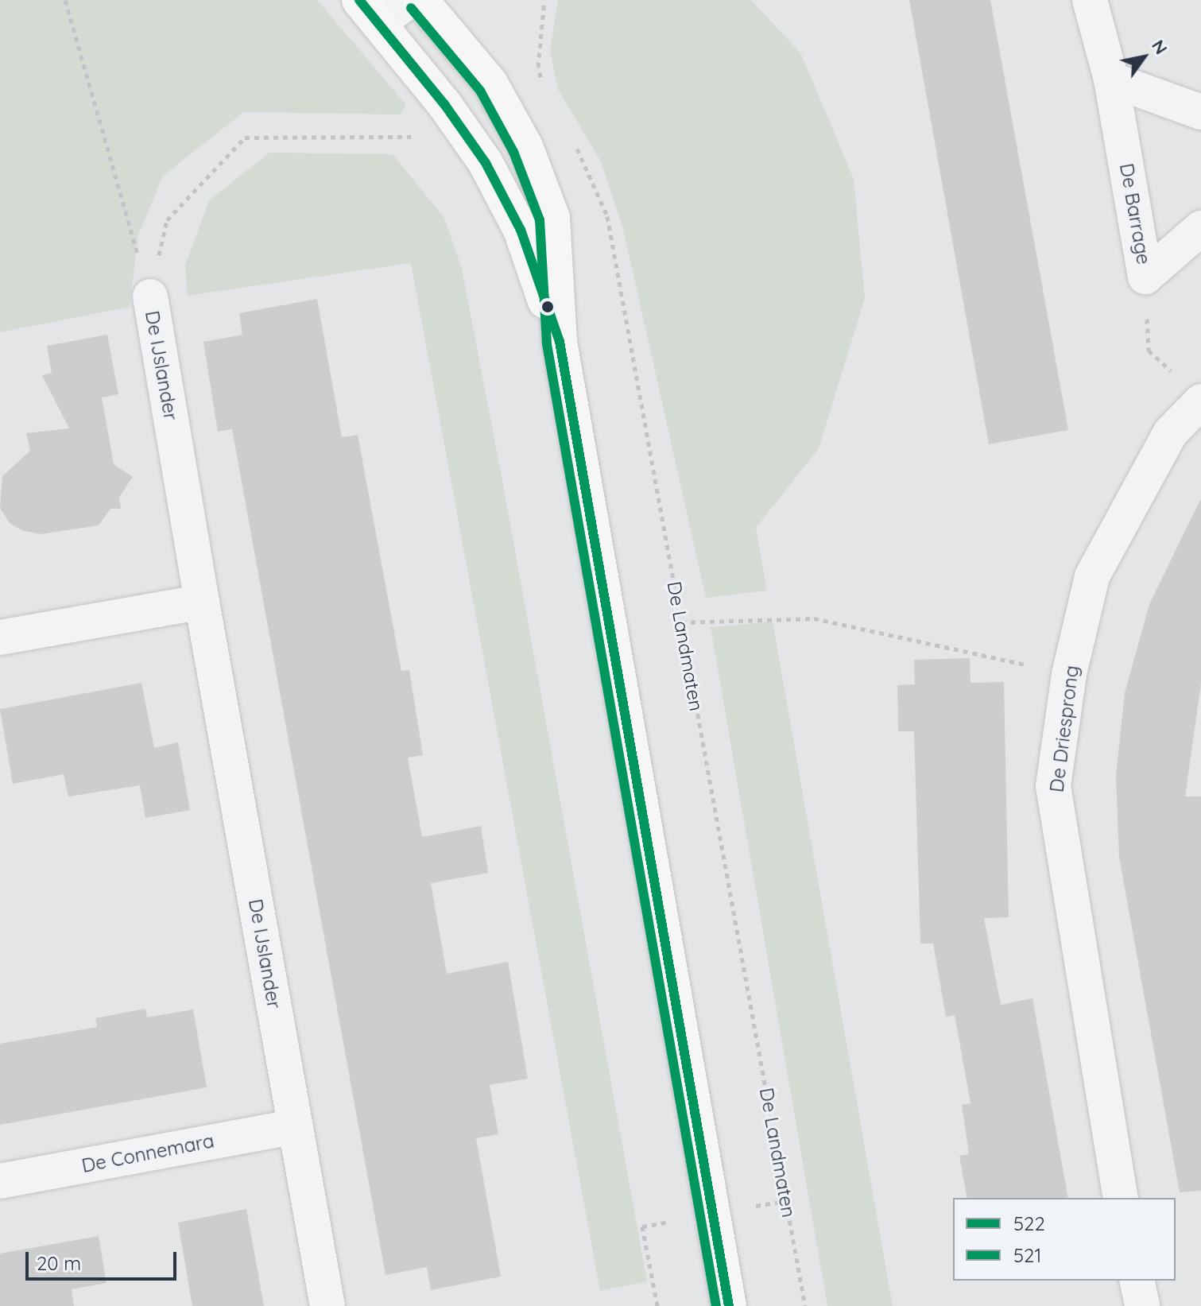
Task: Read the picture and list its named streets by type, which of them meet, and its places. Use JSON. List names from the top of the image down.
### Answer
{
  "streets": {
    "street": [
      "De Barrage",
      "De IJslander",
      "De Driesprong",
      "De Connemara"
    ],
    "path": ["De Landmaten"]
  },
  "crossings": [
    ["De IJslander", "De Connemara"]
  ],
  "lines": ["transit line 522", "transit line 521"],
  "legend": ["522", "521"],
  "scale_bar": "20 m",
  "north": "top right"
}
